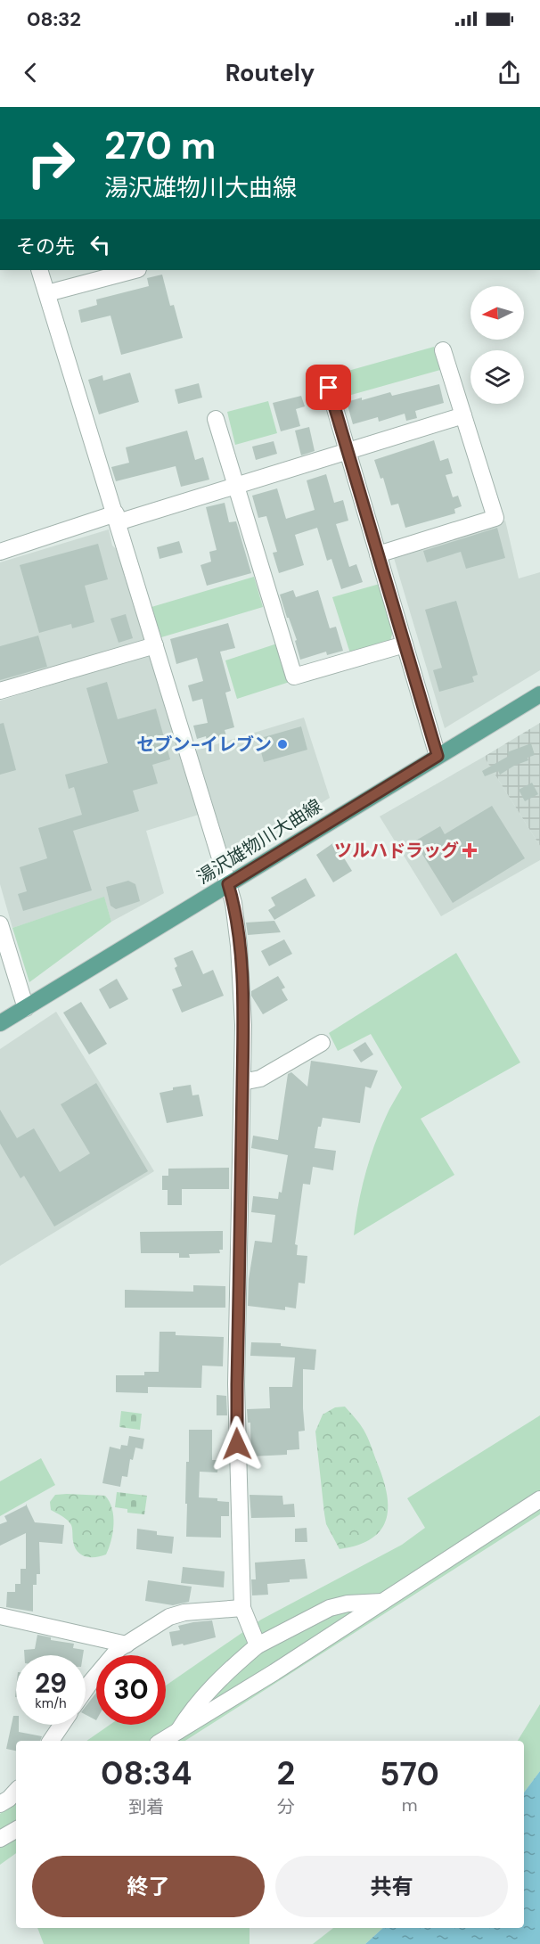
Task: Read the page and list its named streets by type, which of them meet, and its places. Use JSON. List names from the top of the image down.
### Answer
{
  "streets": {
    "main road": ["湯沢雄物川大曲線"]
  },
  "places": {
    "other": ["セブン-イレブン"],
    "health": ["ツルハドラッグ"]
  },
  "north": "left",
  "page": {
    "status": "08:32",
    "header": "Routely",
    "turn": ["270 m", "湯沢雄物川大曲線"],
    "then": "その先",
    "speed": "29 km/h",
    "limit": "30",
    "eta": [
      "08:34",
      "到着",
      "2",
      "分",
      "570",
      "m"
    ],
    "buttons": ["終了", "共有"]
  }
}
